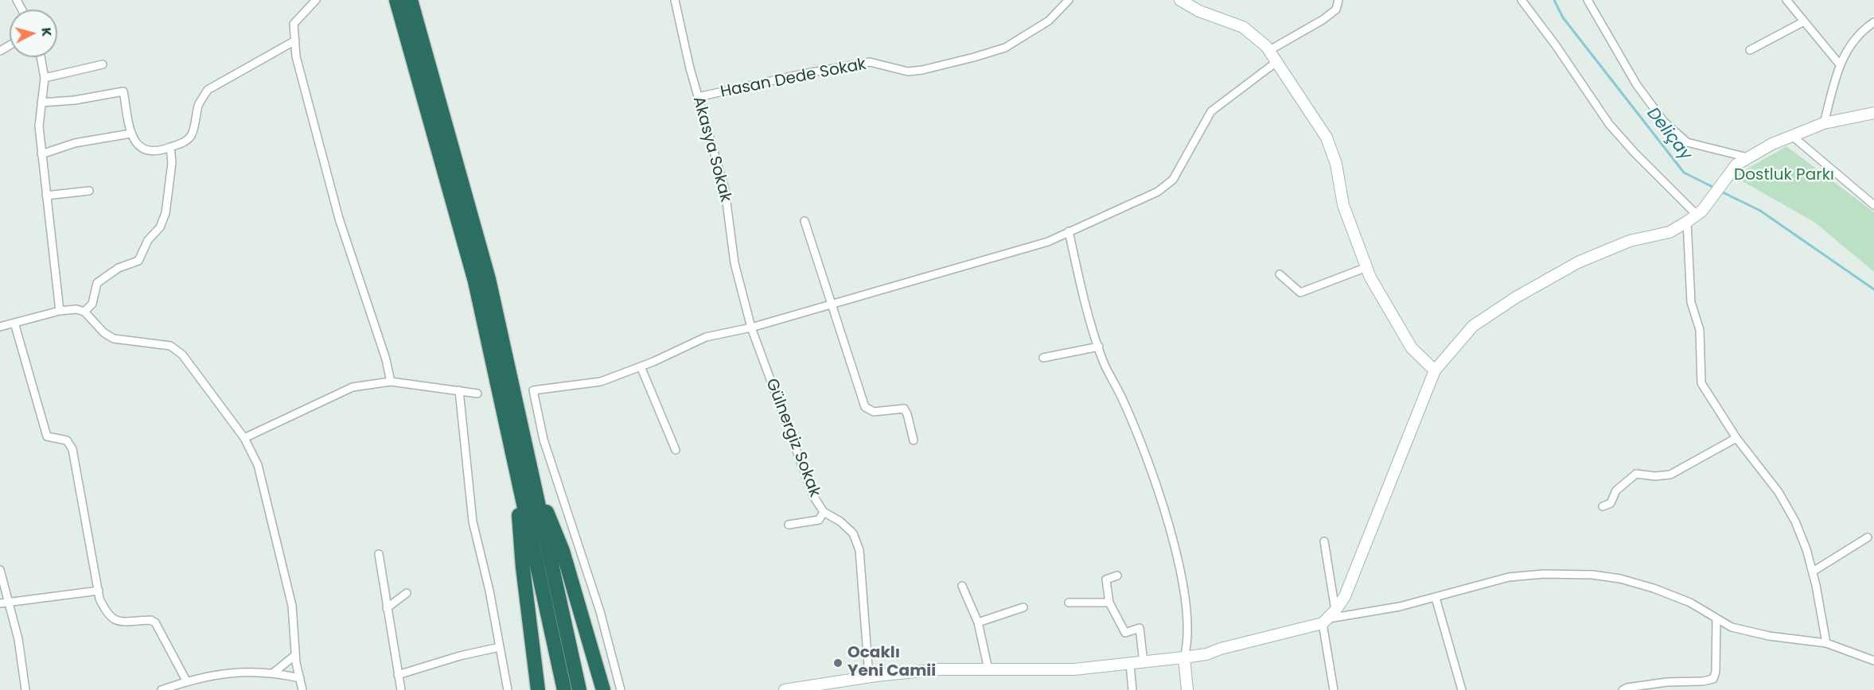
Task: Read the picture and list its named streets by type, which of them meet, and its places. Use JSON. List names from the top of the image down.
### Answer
{
  "streets": {
    "street": ["Hasan Dede Sokak", "Akasya Sokak", "Gülnergiz Sokak"]
  },
  "crossings": [
    ["Hasan Dede Sokak", "Akasya Sokak"],
    ["Akasya Sokak", "Gülnergiz Sokak"]
  ],
  "water": ["Deliçay"],
  "parks": ["Dostluk Parkı"],
  "places": ["Ocaklı Yeni Camii"],
  "north": "right"
}
